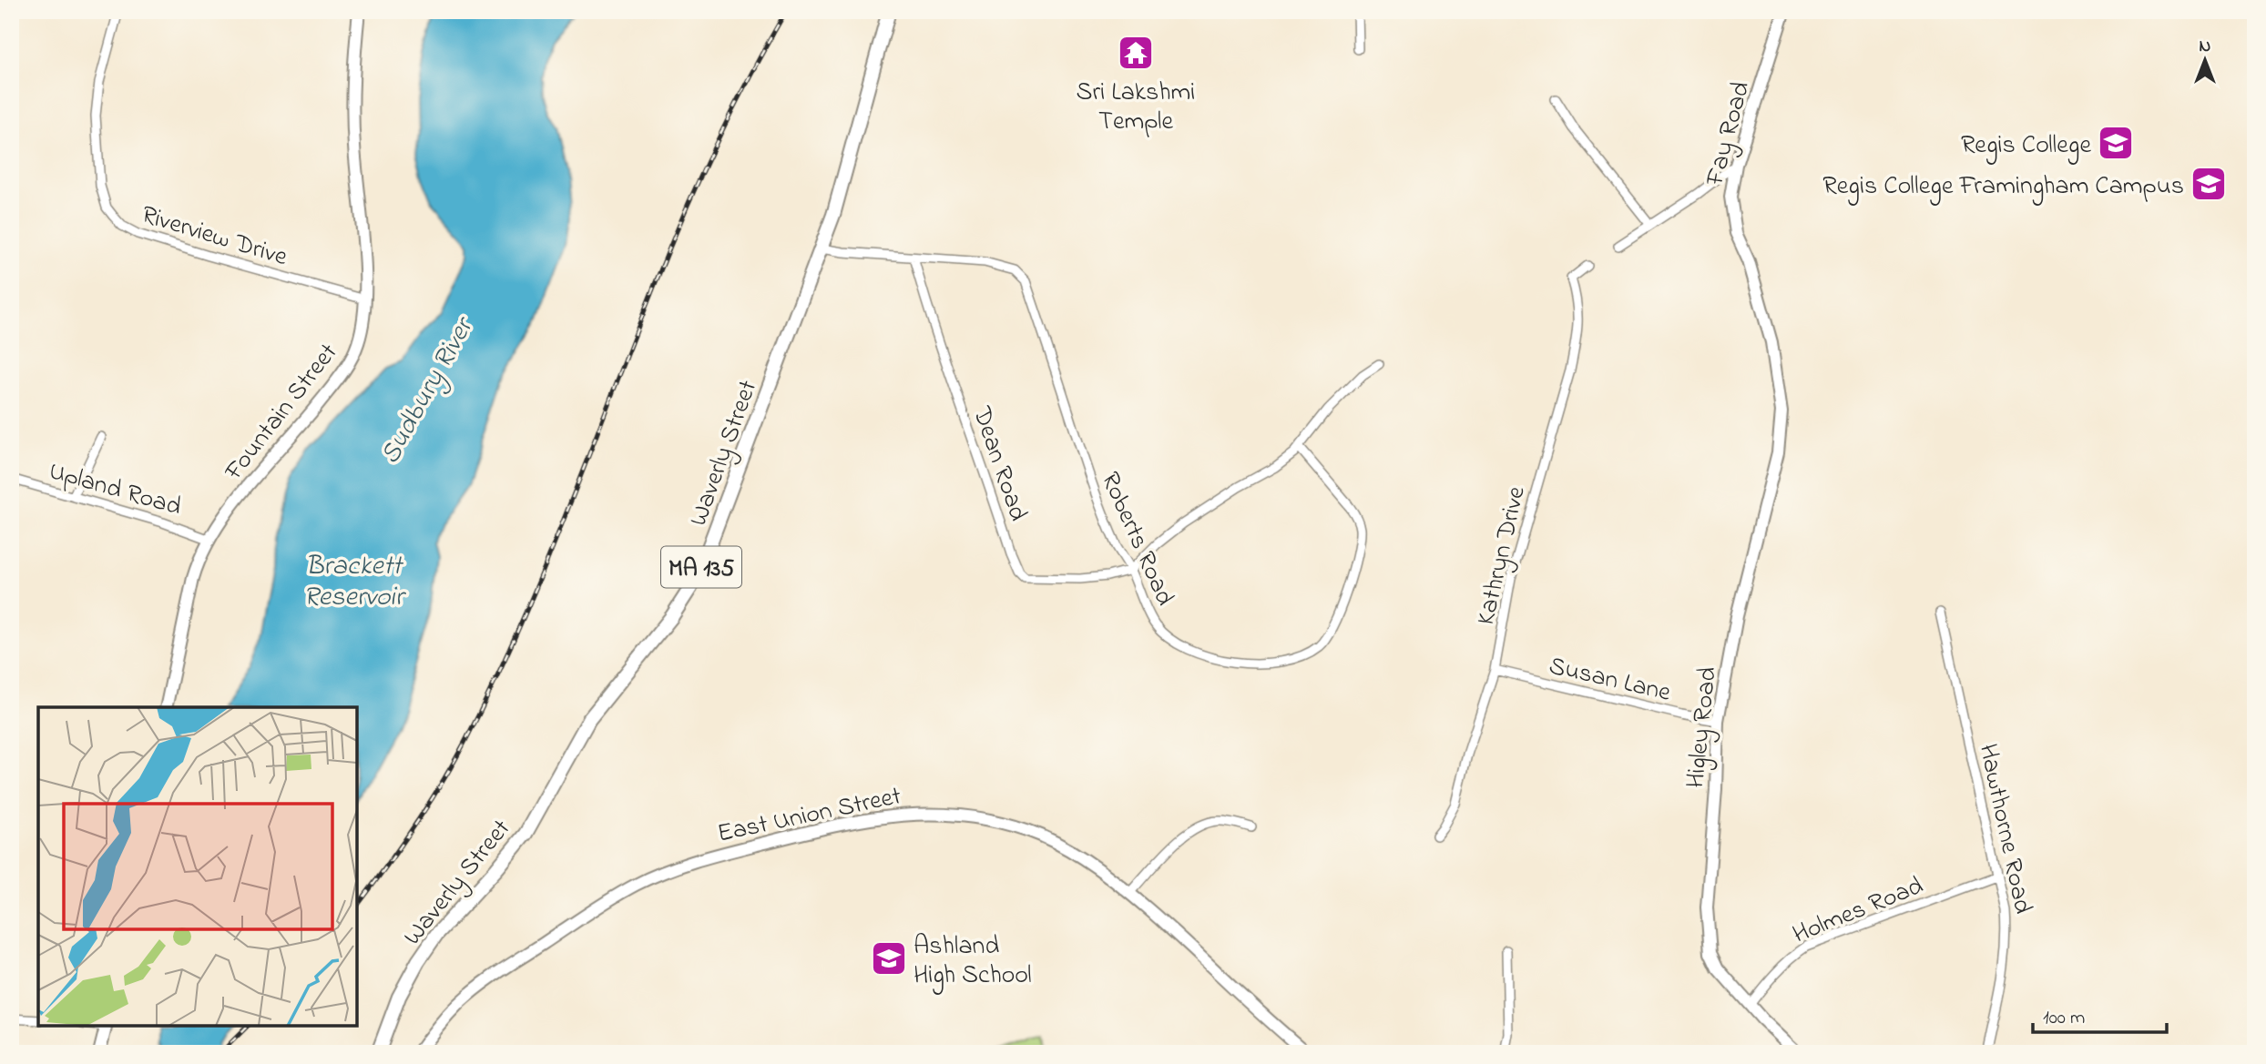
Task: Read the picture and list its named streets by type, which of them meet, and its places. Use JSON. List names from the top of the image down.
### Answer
{
  "streets": {
    "main road": ["Waverly Street", "MA 135"],
    "street": [
      "Fay Road",
      "Riverview Drive",
      "Fountain Street",
      "Dean Road",
      "Upland Road",
      "Roberts Road",
      "Kathryn Drive",
      "Susan Lane",
      "Higley Road",
      "East Union Street",
      "Hawthorne Road",
      "Holmes Road"
    ]
  },
  "crossings": [
    ["Fay Road", "Higley Road"],
    ["Riverview Drive", "Fountain Street"],
    ["Fountain Street", "Upland Road"],
    ["Waverly Street", "Roberts Road"],
    ["Dean Road", "Roberts Road"],
    ["Kathryn Drive", "Susan Lane"],
    ["Susan Lane", "Higley Road"],
    ["Higley Road", "Holmes Road"],
    ["Hawthorne Road", "Holmes Road"]
  ],
  "water": ["Sudbury River", "Brackett Reservoir"],
  "places": {
    "temple": ["Sri Lakshmi Temple"],
    "school or university": ["Regis College", "Regis College Framingham Campus", "Ashland High School"]
  },
  "scale_bar": "100 m",
  "north": "top"
}
